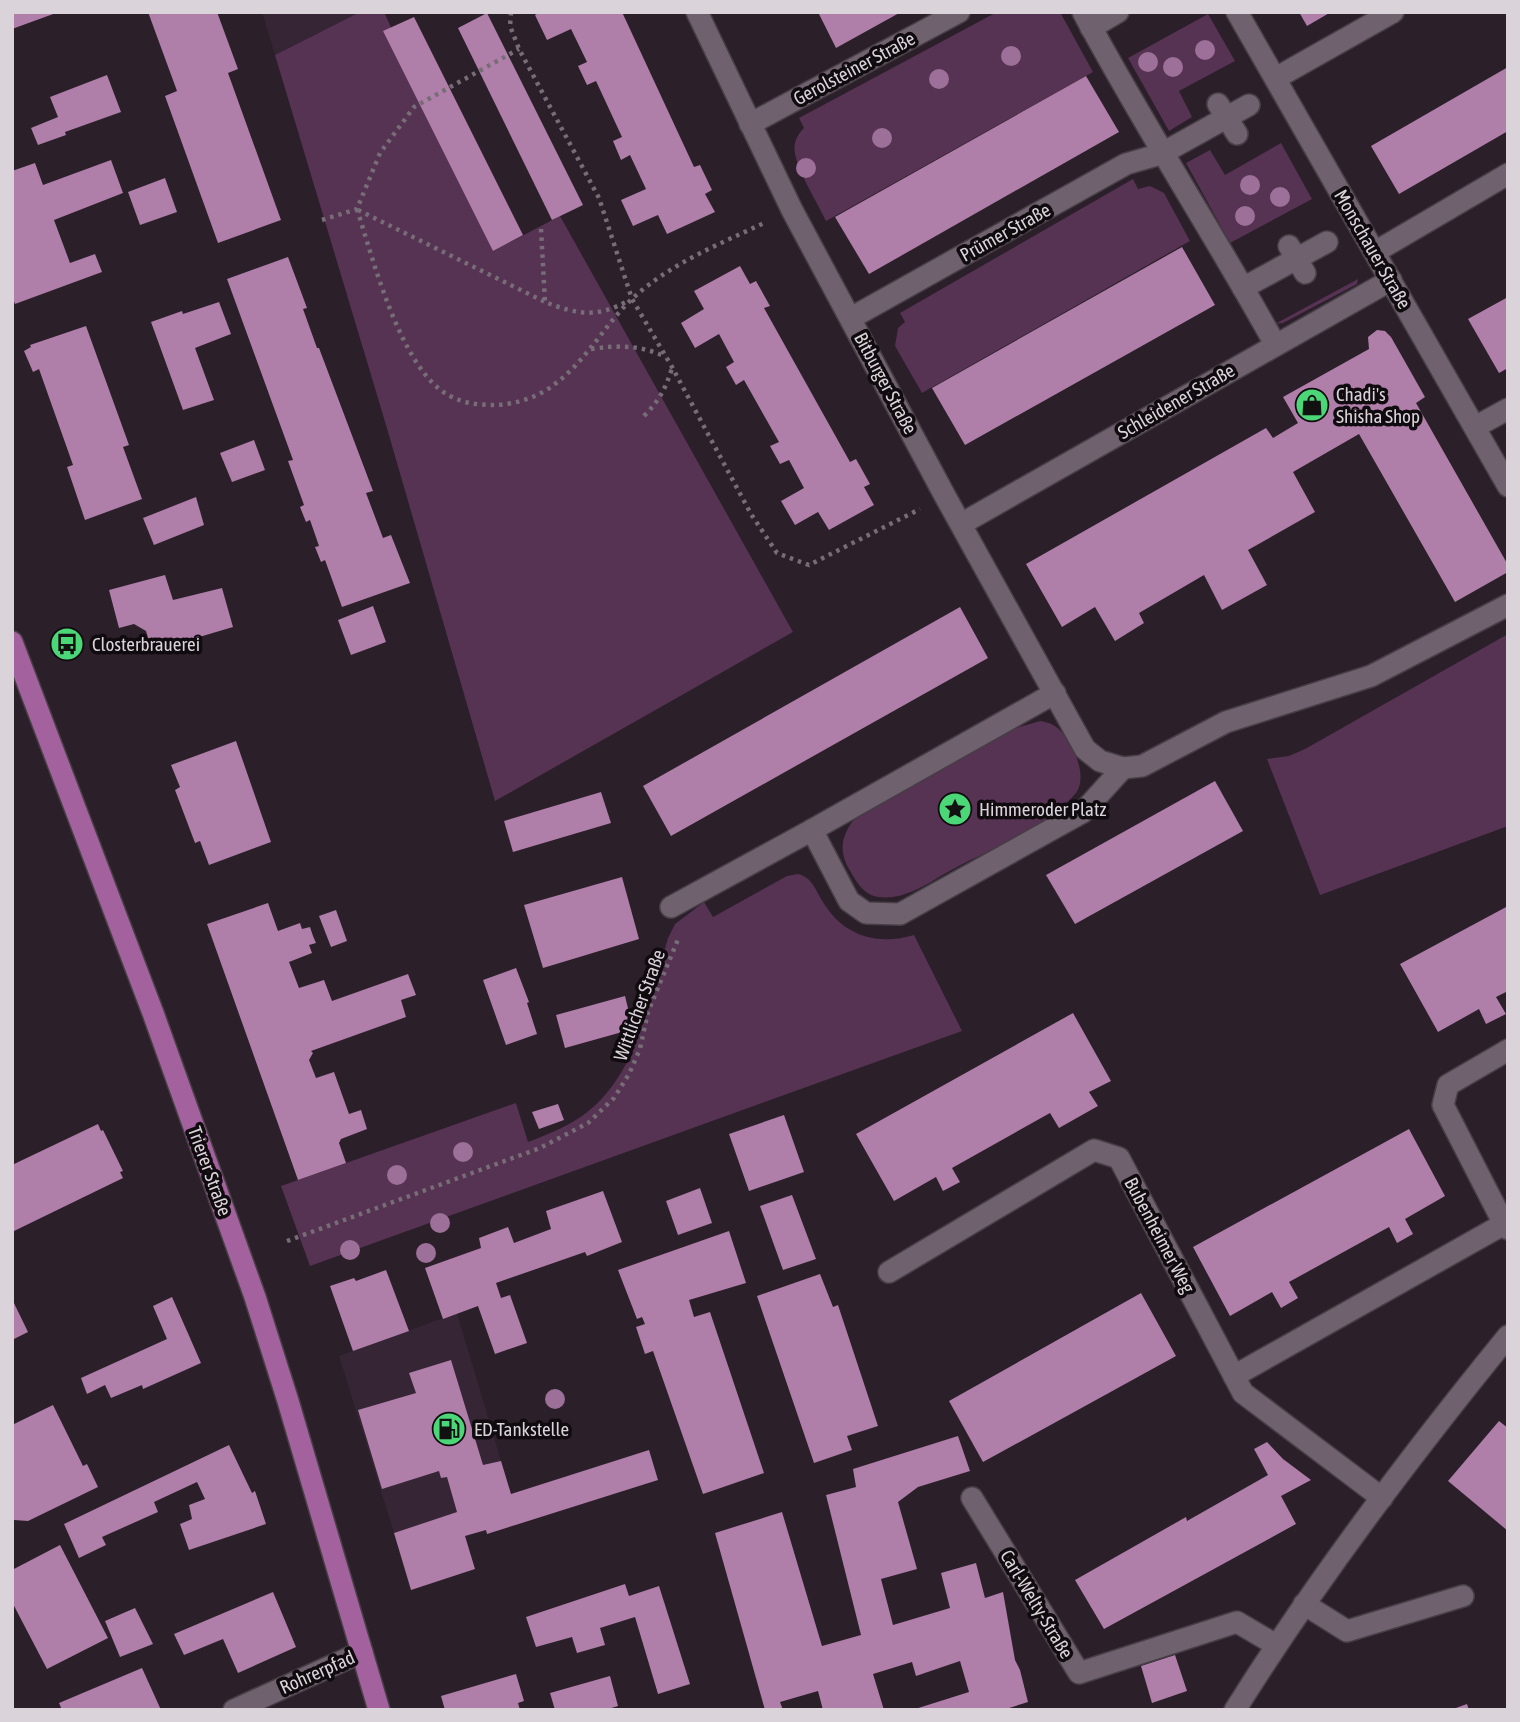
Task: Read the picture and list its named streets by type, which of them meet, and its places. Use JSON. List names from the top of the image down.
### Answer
{
  "streets": {
    "main road": ["Trierer Straße"],
    "street": [
      "Gerolsteiner Straße",
      "Prümer Straße",
      "Monschauer Straße",
      "Bitburger Straße",
      "Schleidener Straße",
      "Bubenheimer Weg",
      "Carl-Welty-Straße",
      "Rohrerpfad"
    ],
    "path": ["Wittlicher Straße"]
  },
  "crossings": [
    ["Gerolsteiner Straße", "Bitburger Straße"],
    ["Prümer Straße", "Bitburger Straße"],
    ["Monschauer Straße", "Schleidener Straße"],
    ["Bitburger Straße", "Schleidener Straße"],
    ["Trierer Straße", "Rohrerpfad"]
  ],
  "places": {
    "shop": ["Chadi's Shisha Shop"],
    "bus stop": ["Closterbrauerei"],
    "place": ["Himmeroder Platz"],
    "fuel station": ["ED-Tankstelle"]
  }
}
